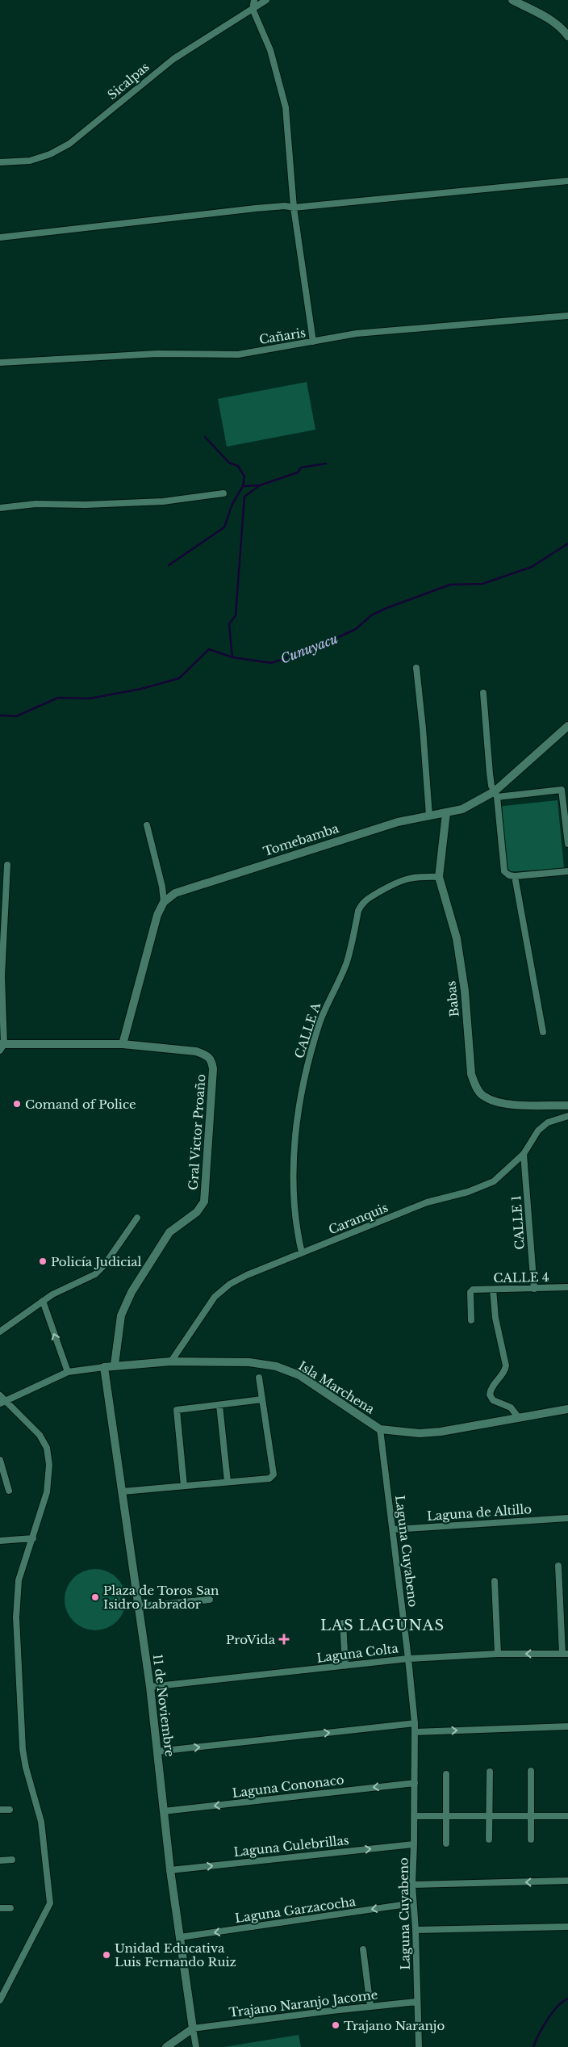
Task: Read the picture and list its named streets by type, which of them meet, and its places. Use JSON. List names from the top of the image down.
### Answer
{
  "streets": {
    "street": [
      "Sicalpas",
      "Cañaris",
      "Tomebamba",
      "Babas",
      "CALLE A",
      "Gral Victor Proaño",
      "Caranquis",
      "CALLE 1",
      "CALLE 4",
      "Isla Marchena",
      "Laguna de Altillo",
      "Laguna Cuyabeno",
      "Laguna Colta",
      "11 de Noviembre",
      "Laguna Cononaco",
      "Laguna Culebrillas",
      "Laguna Garzacocha",
      "Trajano Naranjo Jacome"
    ]
  },
  "crossings": [
    ["Tomebamba", "Babas"],
    ["Babas", "CALLE A"],
    ["CALLE A", "Caranquis"],
    ["Gral Victor Proaño", "Isla Marchena"],
    ["Caranquis", "CALLE 1"],
    ["Caranquis", "Isla Marchena"],
    ["CALLE 1", "CALLE 4"],
    ["Isla Marchena", "Laguna Cuyabeno"],
    ["Isla Marchena", "11 de Noviembre"],
    ["Laguna de Altillo", "Laguna Cuyabeno"],
    ["Laguna Cuyabeno", "Laguna Colta"],
    ["Laguna Cuyabeno", "Laguna Cononaco"],
    ["Laguna Cuyabeno", "Laguna Culebrillas"],
    ["Laguna Cuyabeno", "Laguna Garzacocha"],
    ["Laguna Cuyabeno", "Trajano Naranjo Jacome"],
    ["Laguna Colta", "11 de Noviembre"],
    ["11 de Noviembre", "Laguna Cononaco"],
    ["11 de Noviembre", "Laguna Culebrillas"],
    ["11 de Noviembre", "Laguna Garzacocha"],
    ["11 de Noviembre", "Trajano Naranjo Jacome"]
  ],
  "one_way": ["Laguna Cononaco", "Laguna Culebrillas", "Laguna Garzacocha"],
  "districts": ["LAS LAGUNAS"],
  "water": ["Cunuyacu"],
  "places": {
    "other": [
      "Comand of Police",
      "Policía Judicial",
      "Plaza de Toros San Isidro Labrador",
      "Unidad Educativa Luis Fernando Ruiz",
      "Trajano Naranjo"
    ],
    "health": ["ProVida"]
  }
}
